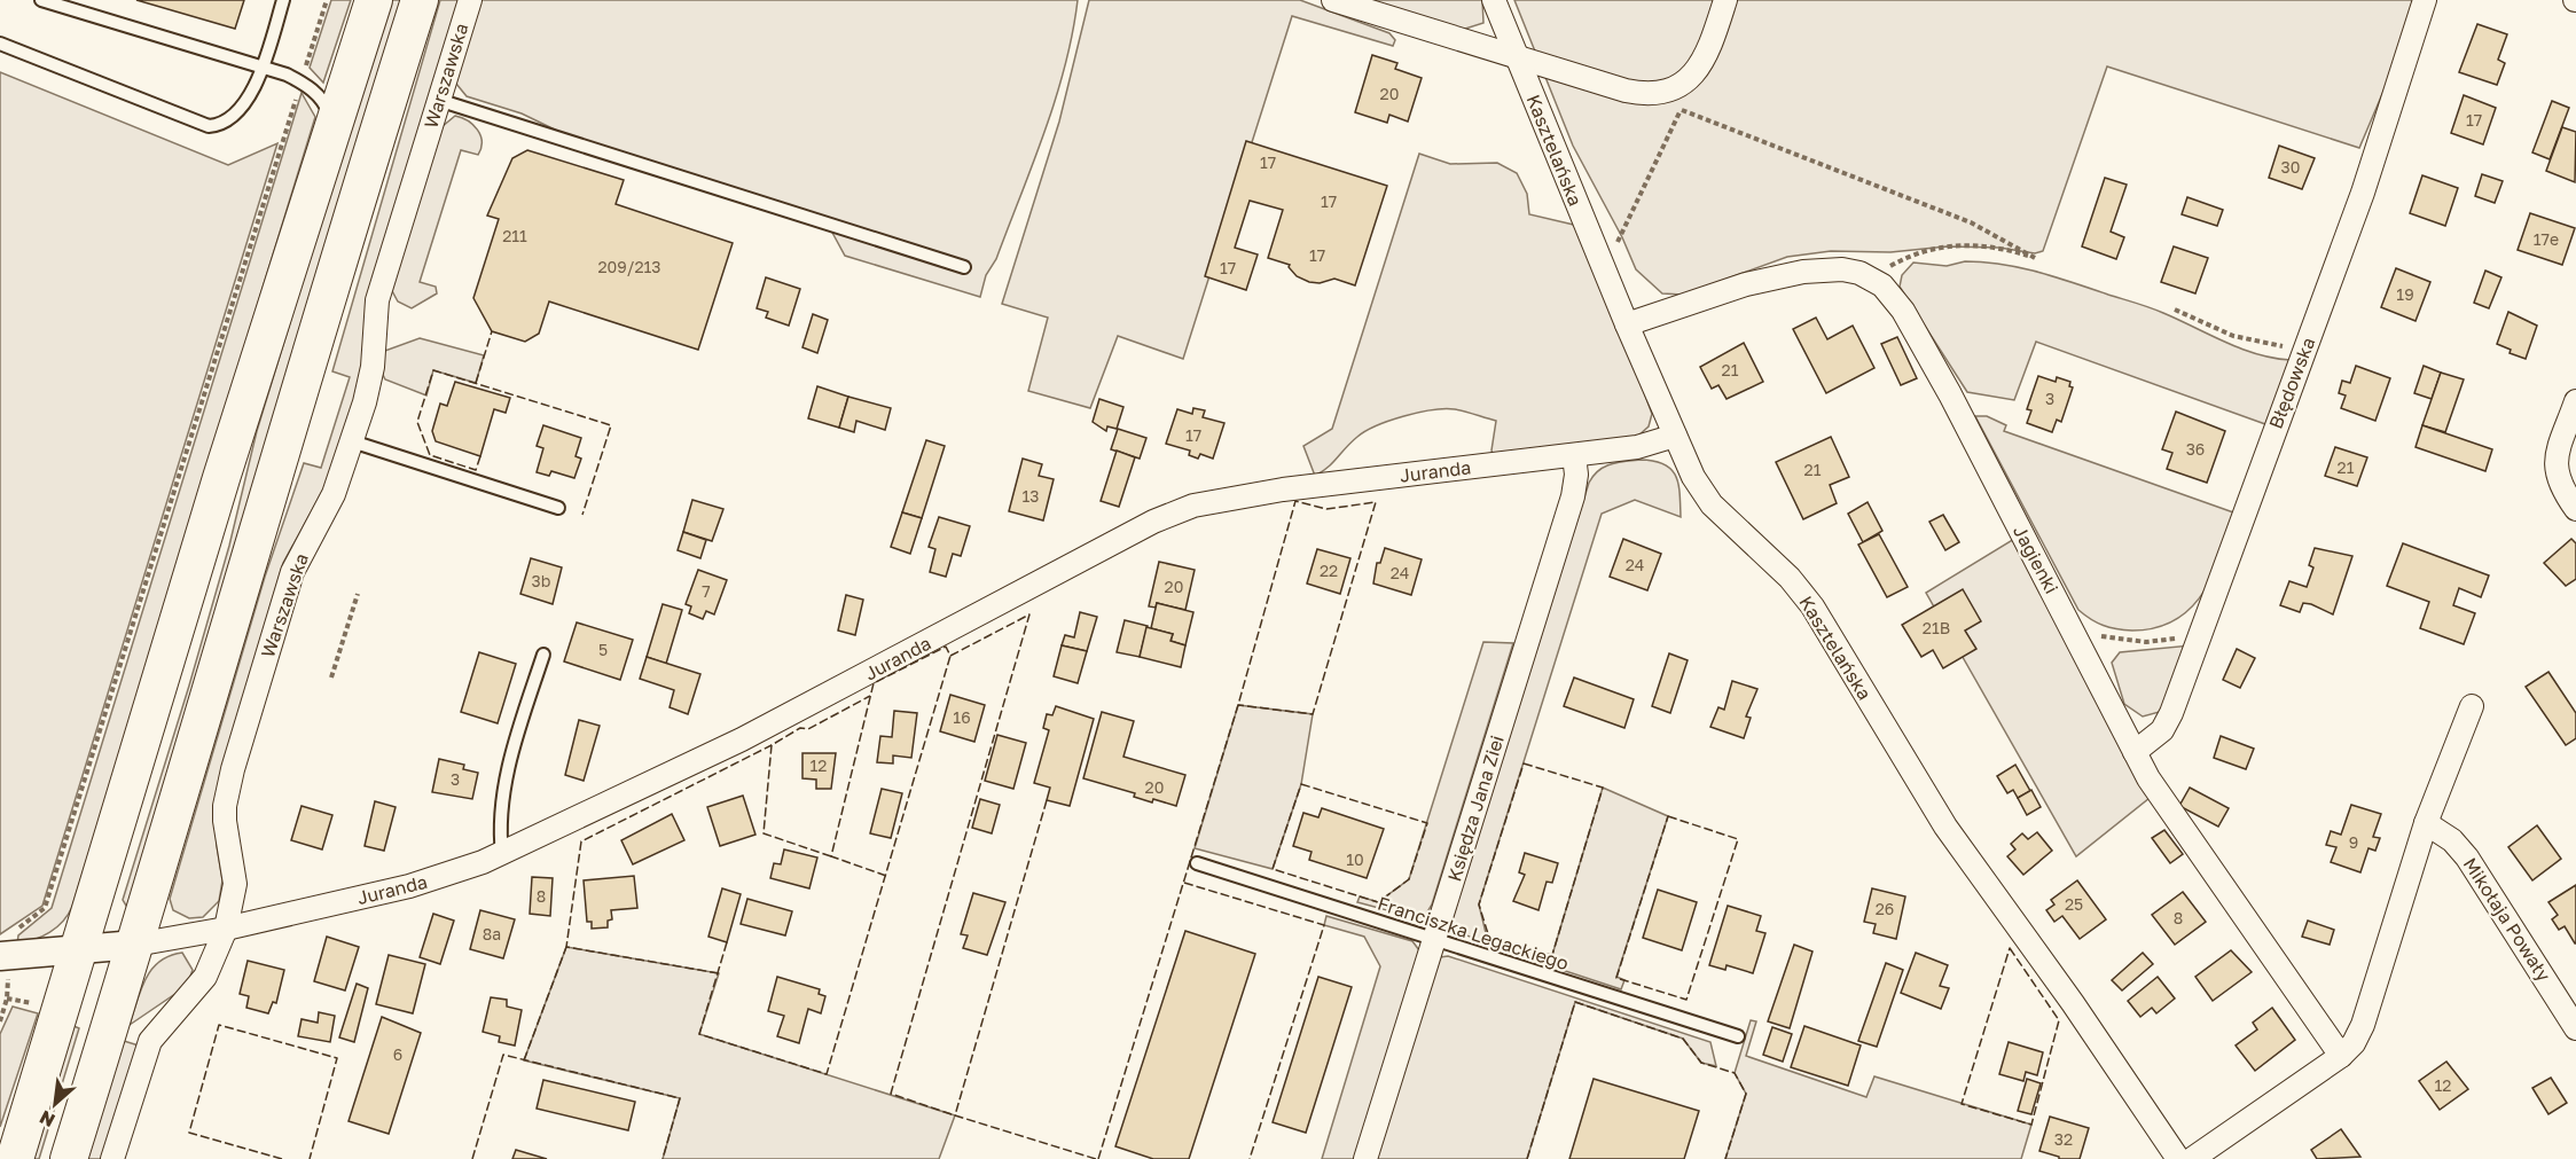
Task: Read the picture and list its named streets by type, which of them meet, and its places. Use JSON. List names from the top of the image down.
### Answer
{
  "streets": {
    "street": [
      "Warszawska",
      "Kasztelańska",
      "Błędowska",
      "Juranda",
      "Jagienki",
      "Księdza Jana Ziei",
      "Mikołaja Powały"
    ],
    "lane": ["Franciszka Legackiego"]
  },
  "crossings": [
    ["Warszawska", "Juranda"],
    ["Kasztelańska", "Juranda"],
    ["Błędowska", "Jagienki"],
    ["Juranda", "Księdza Jana Ziei"],
    ["Księdza Jana Ziei", "Franciszka Legackiego"]
  ],
  "house_numbers": [
    "20",
    "17",
    "17",
    "30",
    "17",
    "211",
    "17e",
    "17",
    "209/213",
    "17",
    "19",
    "21",
    "3",
    "17",
    "36",
    "21",
    "21",
    "13",
    "24",
    "22",
    "24",
    "3b",
    "20",
    "7",
    "21B",
    "5",
    "16",
    "12",
    "3",
    "20",
    "9",
    "10",
    "8",
    "25",
    "26",
    "8",
    "8a",
    "6",
    "12",
    "32"
  ],
  "north": "bottom left"
}
